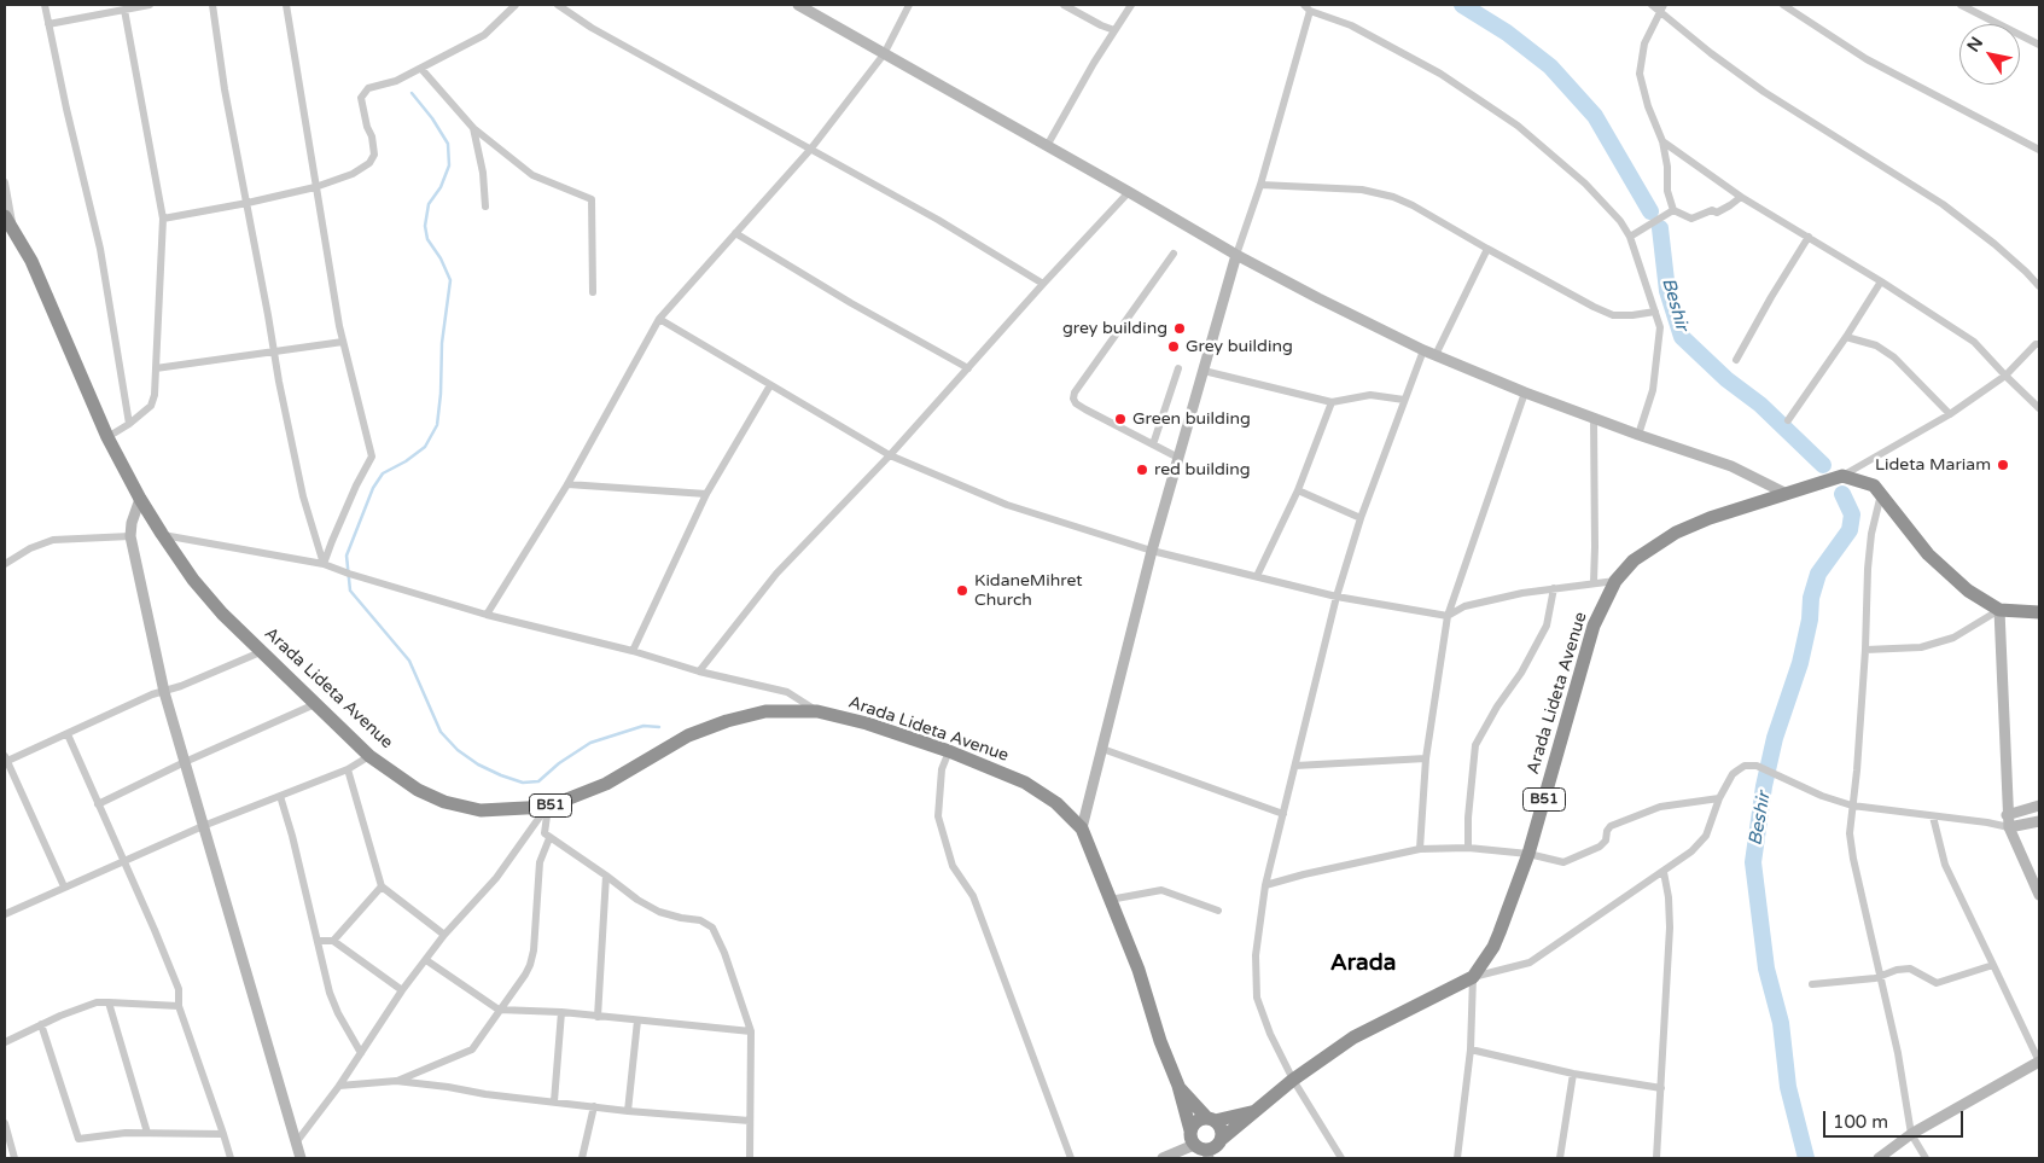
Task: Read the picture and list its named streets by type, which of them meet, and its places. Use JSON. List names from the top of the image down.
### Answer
{
  "streets": {
    "highway": ["Arada Lideta Avenue", "B51"]
  },
  "districts": ["Arada"],
  "water": ["Beshir"],
  "places": [
    "grey building",
    "Grey building",
    "Green building",
    "Lideta Mariam",
    "red building",
    "KidaneMihret Church"
  ],
  "scale_bar": "100 m",
  "north": "top left"
}
